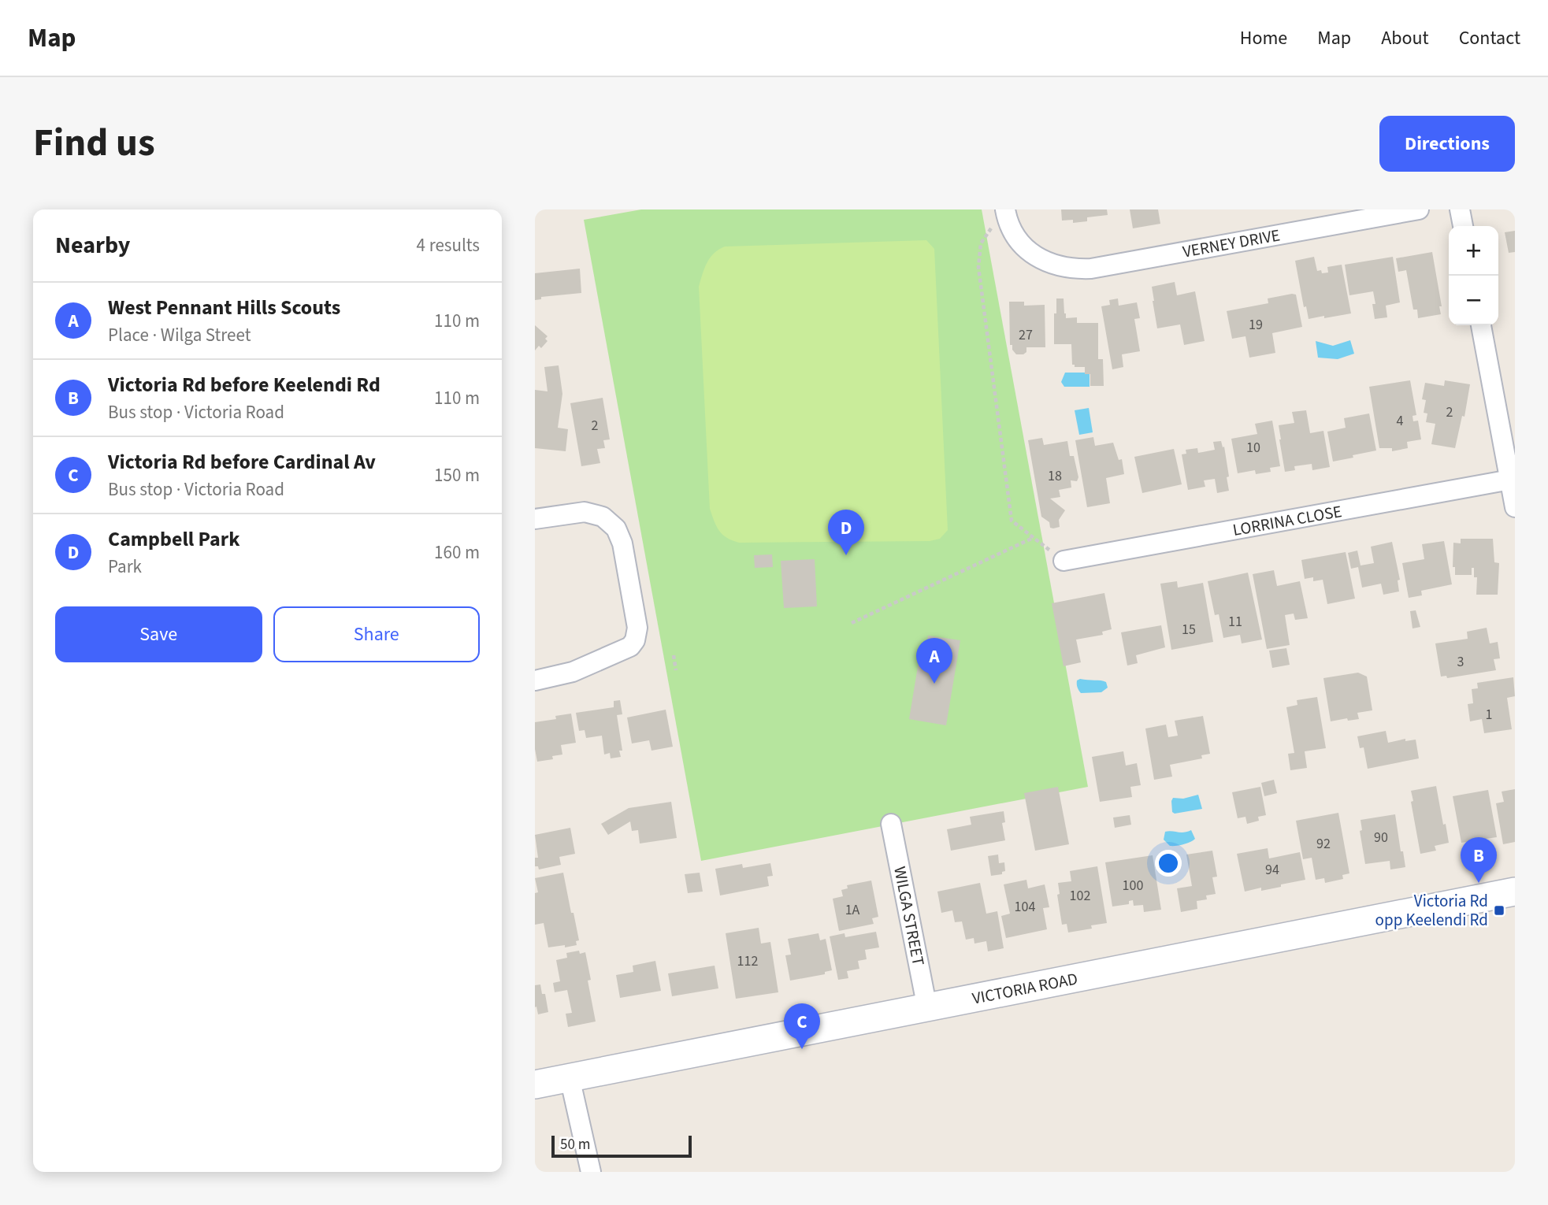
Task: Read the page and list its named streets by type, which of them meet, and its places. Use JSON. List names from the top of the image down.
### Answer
{
  "streets": {
    "street": [
      "VERNEY DRIVE",
      "LORRINA CLOSE",
      "WILGA STREET",
      "VICTORIA ROAD"
    ]
  },
  "crossings": [
    ["WILGA STREET", "VICTORIA ROAD"]
  ],
  "places": {
    "transit": ["Victoria Rd opp Keelendi Rd"]
  },
  "house_numbers": [
    "19",
    "27",
    "2",
    "4",
    "2",
    "10",
    "18",
    "11",
    "15",
    "3",
    "1",
    "90",
    "92",
    "94",
    "100",
    "102",
    "104",
    "1A",
    "112"
  ],
  "scale_bar": "50 m",
  "page": {
    "header": "Map",
    "nav": [
      "Home",
      "Map",
      "About",
      "Contact"
    ],
    "title": "Find us",
    "buttons": [
      "Directions",
      ["Save", "Share"]
    ],
    "heading": ["Nearby", "4 results"],
    "map_buttons": ["+", "−"],
    "list": [
      {
        "mark": "A",
        "name": "West Pennant Hills Scouts",
        "note": "Place · Wilga Street",
        "value": "110 m"
      },
      {
        "mark": "B",
        "name": "Victoria Rd before Keelendi Rd",
        "note": "Bus stop · Victoria Road",
        "value": "110 m"
      },
      {
        "mark": "C",
        "name": "Victoria Rd before Cardinal Av",
        "note": "Bus stop · Victoria Road",
        "value": "150 m"
      },
      {
        "mark": "D",
        "name": "Campbell Park",
        "note": "Park",
        "value": "160 m"
      }
    ],
    "pins": [
      "D",
      "A",
      "B",
      "C"
    ],
    "scale": "50 m"
  }
}
